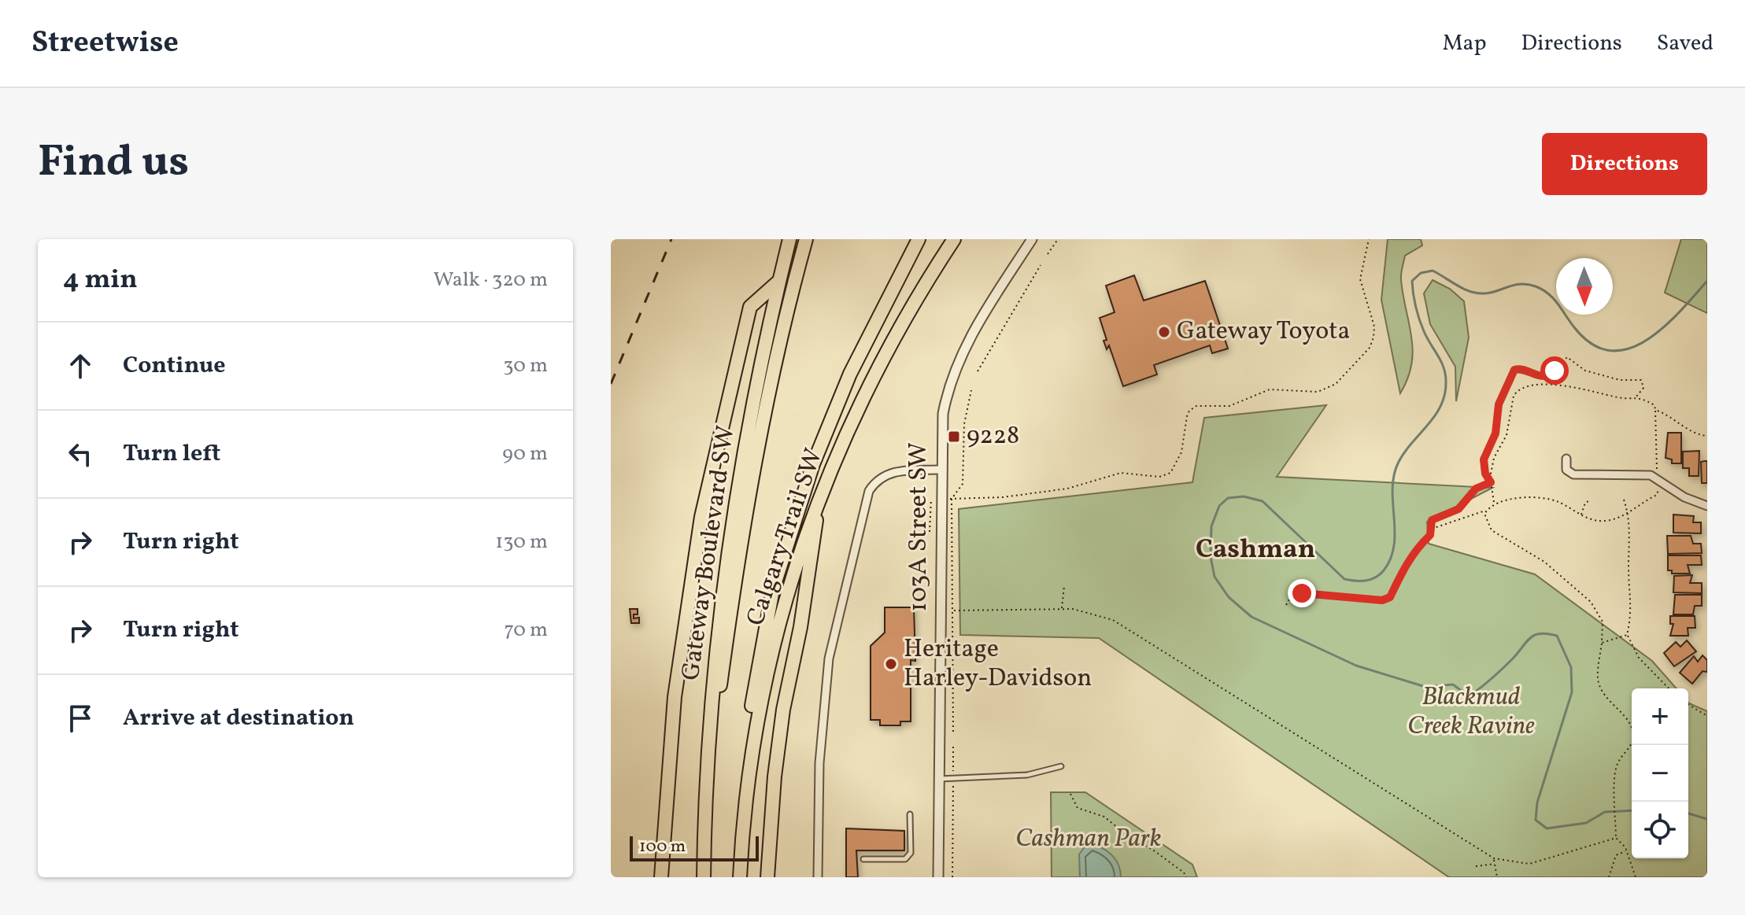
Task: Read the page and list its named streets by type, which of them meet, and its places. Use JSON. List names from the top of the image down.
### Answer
{
  "streets": {
    "highway": ["Calgary Trail SW", "Gateway Boulevard SW"],
    "street": ["103A Street SW"]
  },
  "districts": ["Cashman"],
  "parks": ["Blackmud Creek Ravine", "Cashman Park"],
  "places": {
    "other": ["Gateway Toyota", "Heritage Harley-Davidson"],
    "transit": ["9228"]
  },
  "scale_bar": "100 m",
  "north": "bottom",
  "page": {
    "header": "Streetwise",
    "nav": ["Map", "Directions", "Saved"],
    "title": "Find us",
    "buttons": "Directions",
    "heading": ["4 min", "Walk · 320 m"],
    "list": [
      ["Continue", "30 m"],
      ["Turn left", "90 m"],
      ["Turn right", "130 m"],
      ["Turn right", "70 m"],
      "Arrive at destination"
    ],
    "map_buttons": ["+", "−"],
    "scale": "100 m"
  }
}
